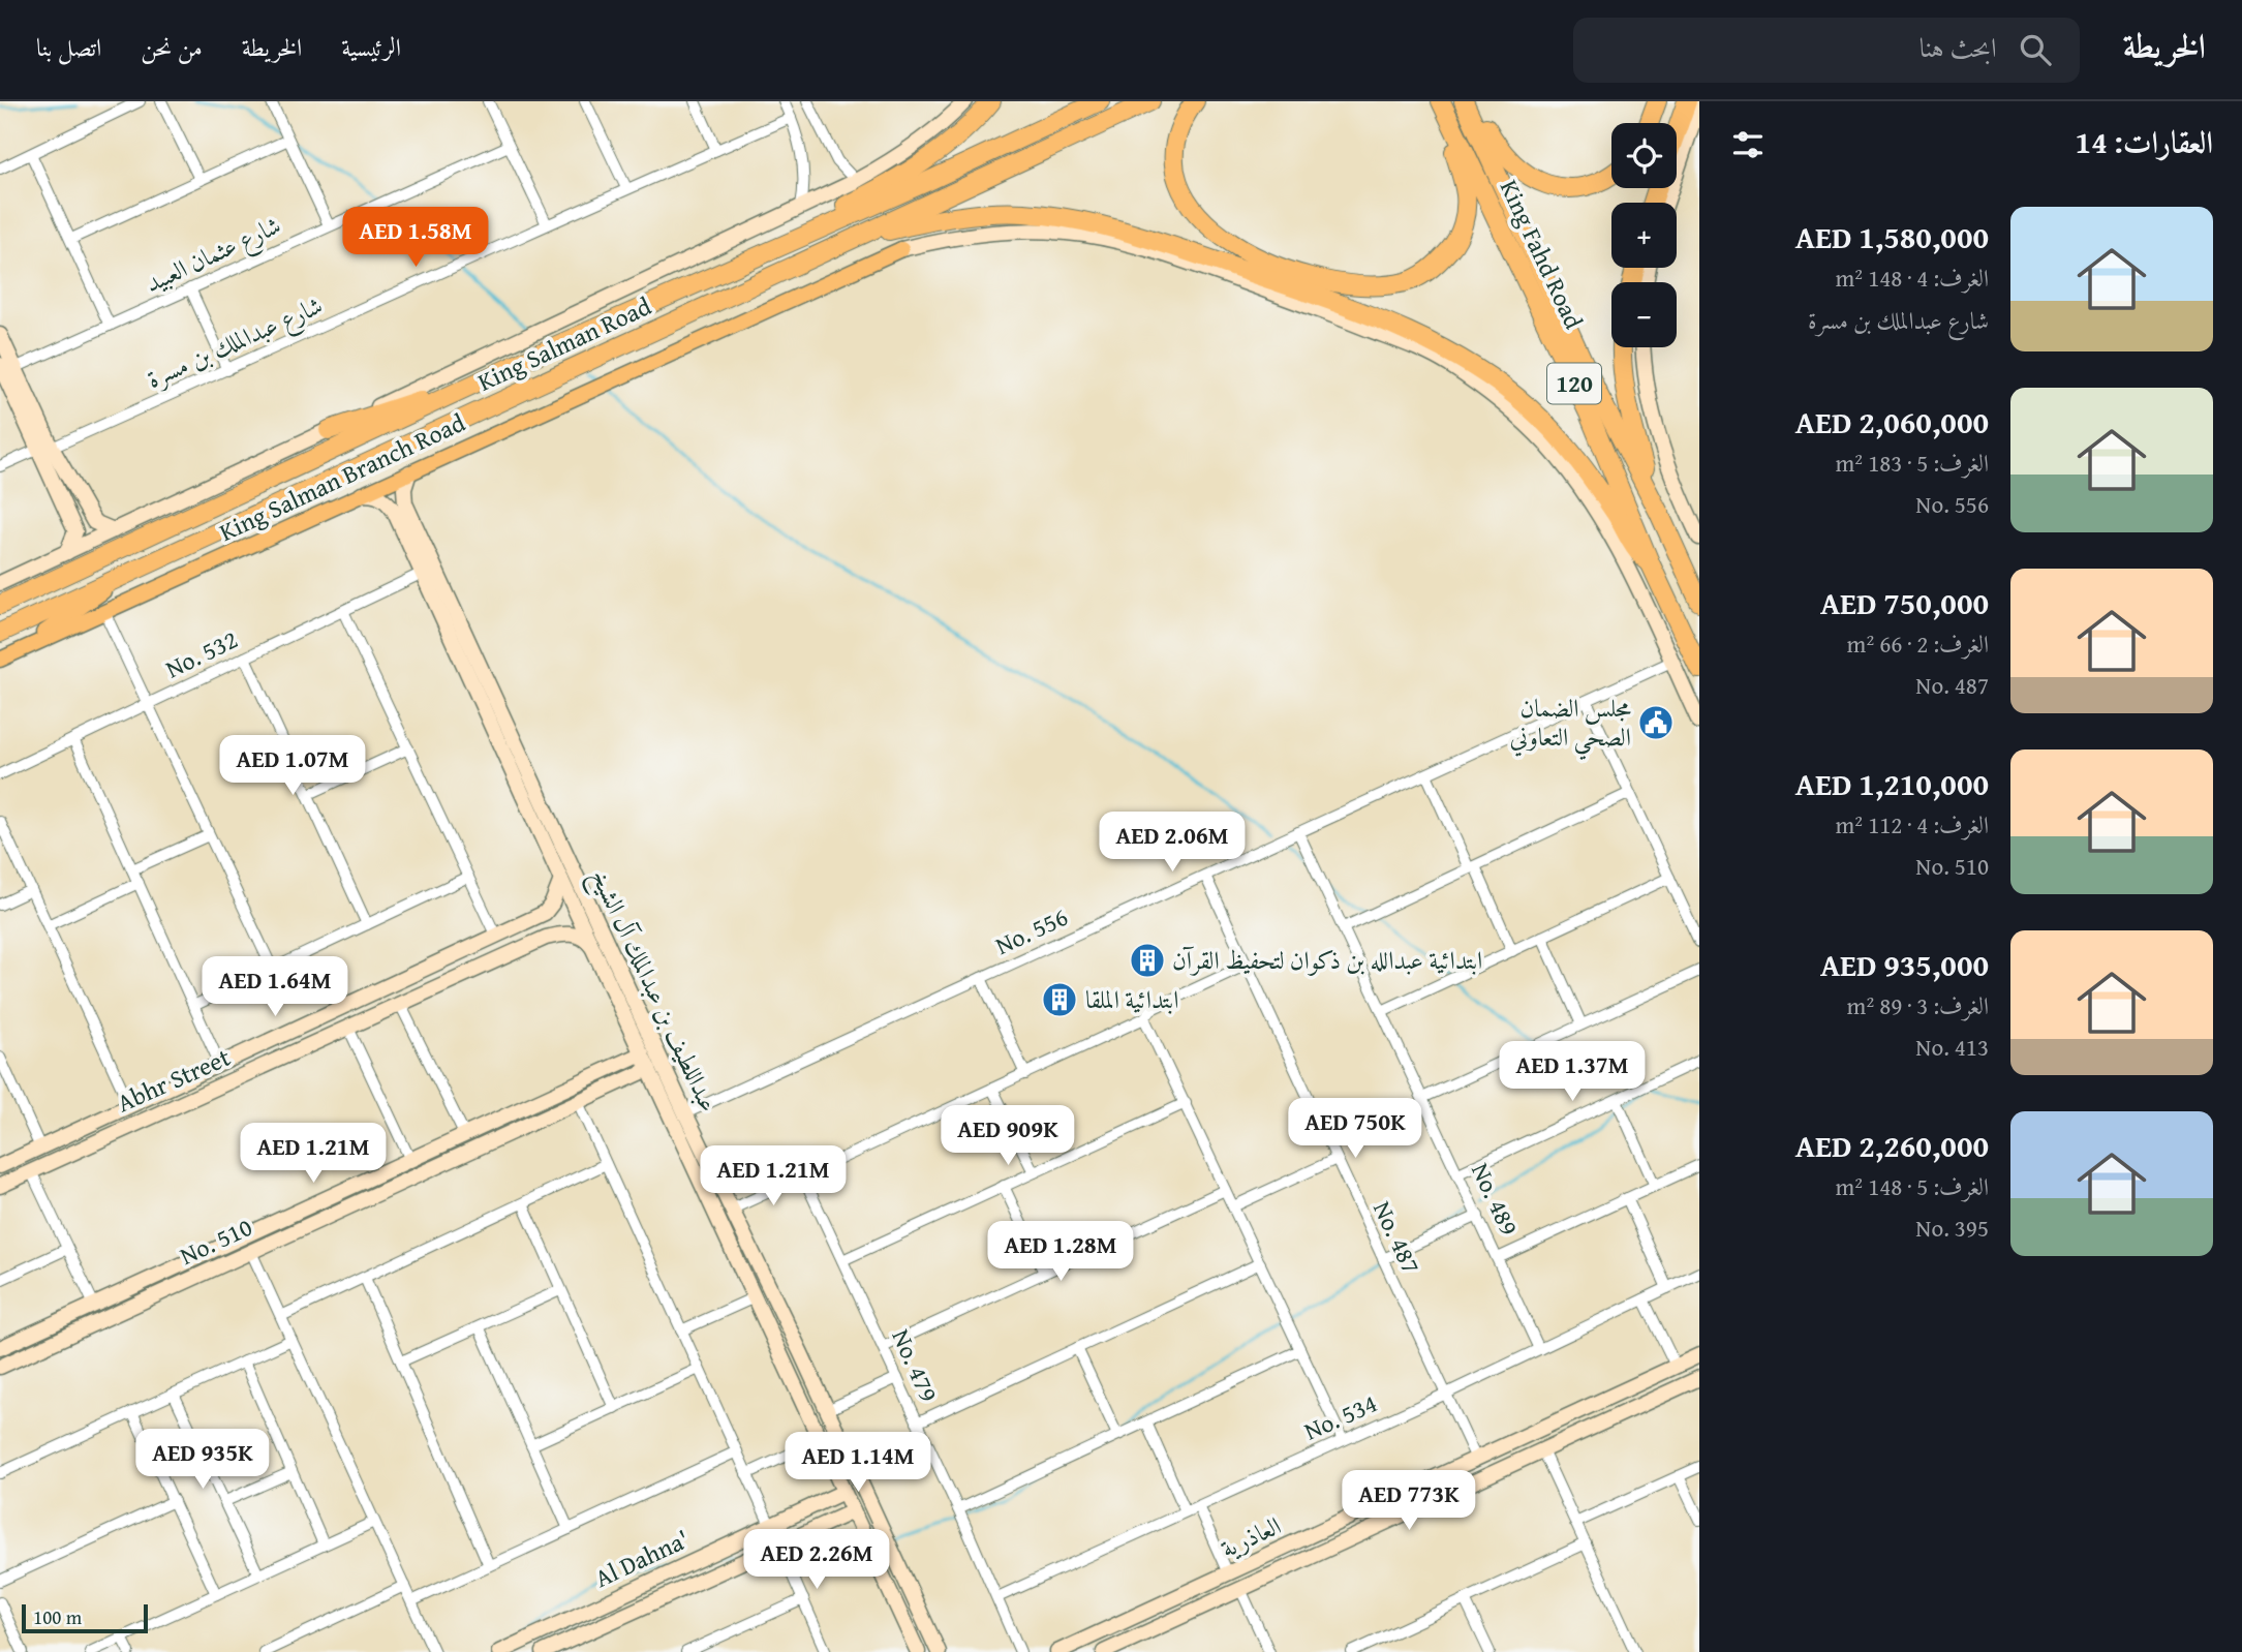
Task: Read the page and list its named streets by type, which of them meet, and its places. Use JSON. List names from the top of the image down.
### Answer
{
  "streets": {
    "highway": ["King Fahd Road", "King Salman Road", "120"],
    "main road": ["King Salman Branch Road"],
    "street": [
      "شارع عثمان العبيد",
      "شارع عبدالملك بن مسرة",
      "No. 532",
      "No. 556",
      "عبداللطيف بن عبدالملك آل الشيخ",
      "Abhr Street",
      "No. 489",
      "No. 487",
      "No. 510",
      "No. 479",
      "No. 534",
      "العاذرية",
      "Al Dahna'"
    ]
  },
  "crossings": [
    ["No. 532", "عبداللطيف بن عبدالملك آل الشيخ"],
    ["No. 556", "عبداللطيف بن عبدالملك آل الشيخ"],
    ["No. 556", "No. 489"],
    ["No. 556", "No. 487"],
    ["عبداللطيف بن عبدالملك آل الشيخ", "Abhr Street"],
    ["عبداللطيف بن عبدالملك آل الشيخ", "No. 510"],
    ["عبداللطيف بن عبدالملك آل الشيخ", "Al Dahna'"],
    ["No. 489", "No. 534"],
    ["No. 487", "No. 534"],
    ["No. 487", "العاذرية"],
    ["No. 479", "No. 534"]
  ],
  "places": {
    "public building": ["مجلس الضمان الصحي التعاوني"],
    "building": ["ابتدائية عبدالله بن ذكوان لتحفيظ القرآن", "ابتدائية الملقا"]
  },
  "scale_bar": "100 m",
  "page": {
    "header": "الخريطة",
    "search": "ابحث هنا",
    "nav": [
      "الرئيسية",
      "الخريطة",
      "من نحن",
      "اتصل بنا"
    ],
    "heading": "العقارات: 14",
    "map_buttons": ["+", "−"],
    "list": [
      {
        "name": "AED 1,580,000",
        "note": "الغرف: 4 · 148 m² · شارع عبدالملك بن مسرة"
      },
      {
        "name": "AED 2,060,000",
        "note": "الغرف: 5 · 183 m² · No. 556"
      },
      {
        "name": "AED 750,000",
        "note": "الغرف: 2 · 66 m² · No. 487"
      },
      {
        "name": "AED 1,210,000",
        "note": "الغرف: 4 · 112 m² · No. 510"
      },
      {
        "name": "AED 935,000",
        "note": "الغرف: 3 · 89 m² · No. 413"
      },
      {
        "name": "AED 2,260,000",
        "note": "الغرف: 5 · 148 m² · No. 395"
      }
    ],
    "price": [
      "AED 1.58M",
      "AED 1.07M",
      "AED 2.06M",
      "AED 1.64M",
      "AED 1.37M",
      "AED 750K",
      "AED 909K",
      "AED 1.21M",
      "AED 1.21M",
      "AED 1.28M",
      "AED 935K",
      "AED 1.14M",
      "AED 773K",
      "AED 2.26M"
    ],
    "scale": "100 m"
  }
}
